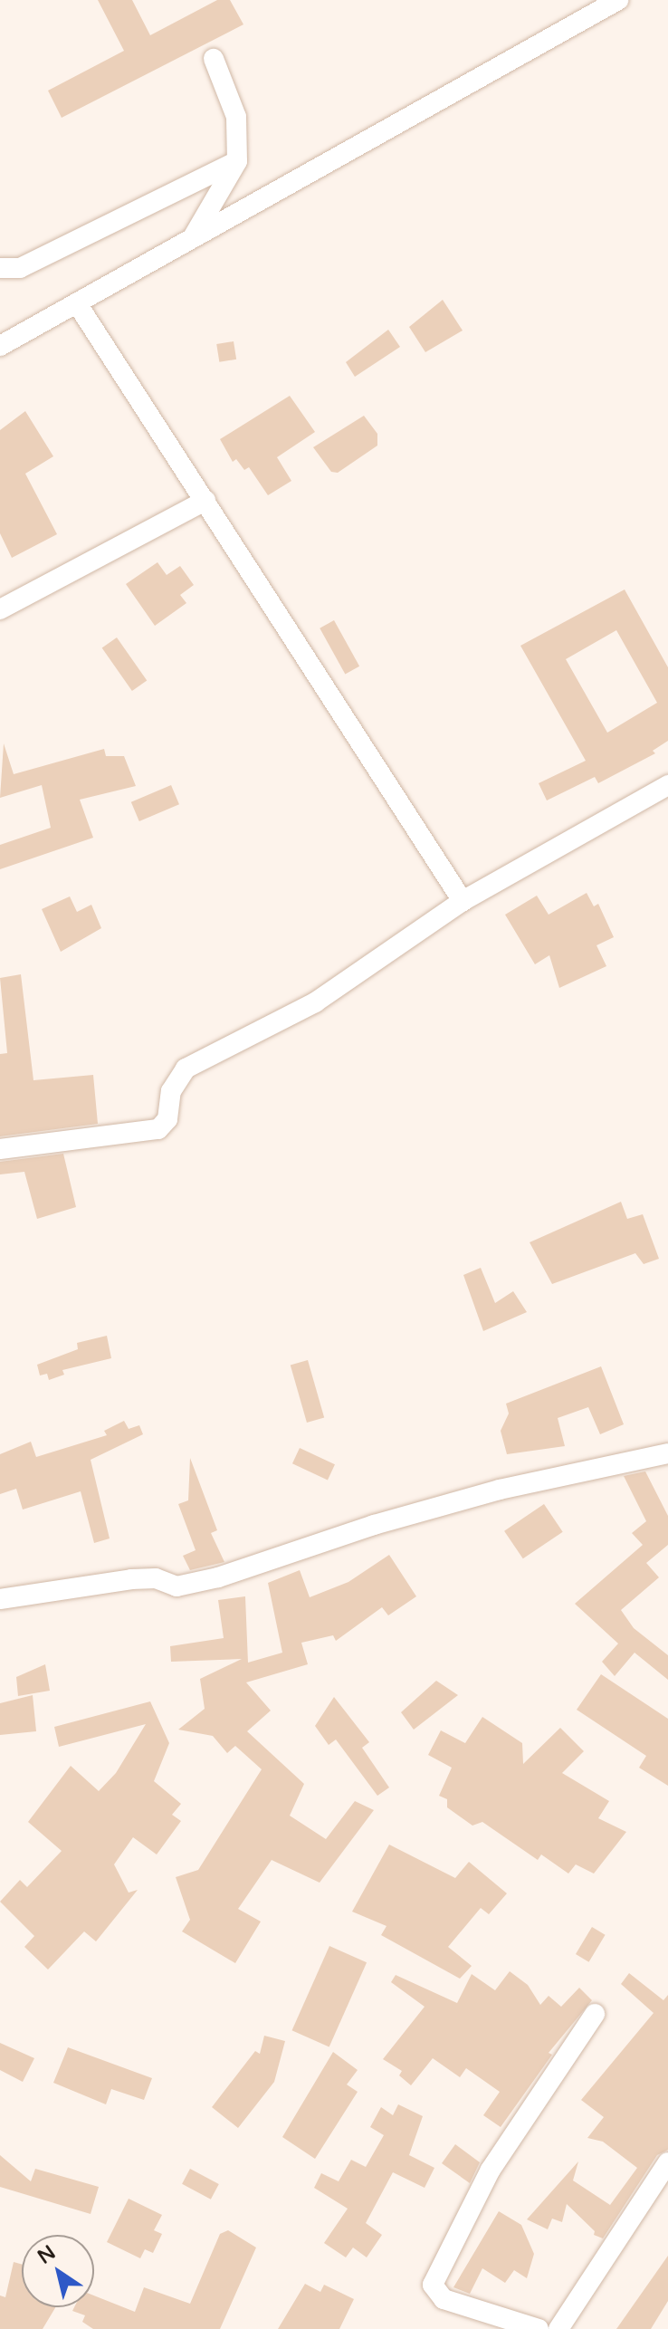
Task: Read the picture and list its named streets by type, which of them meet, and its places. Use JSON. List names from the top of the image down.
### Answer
{
  "north": "top left"
}
